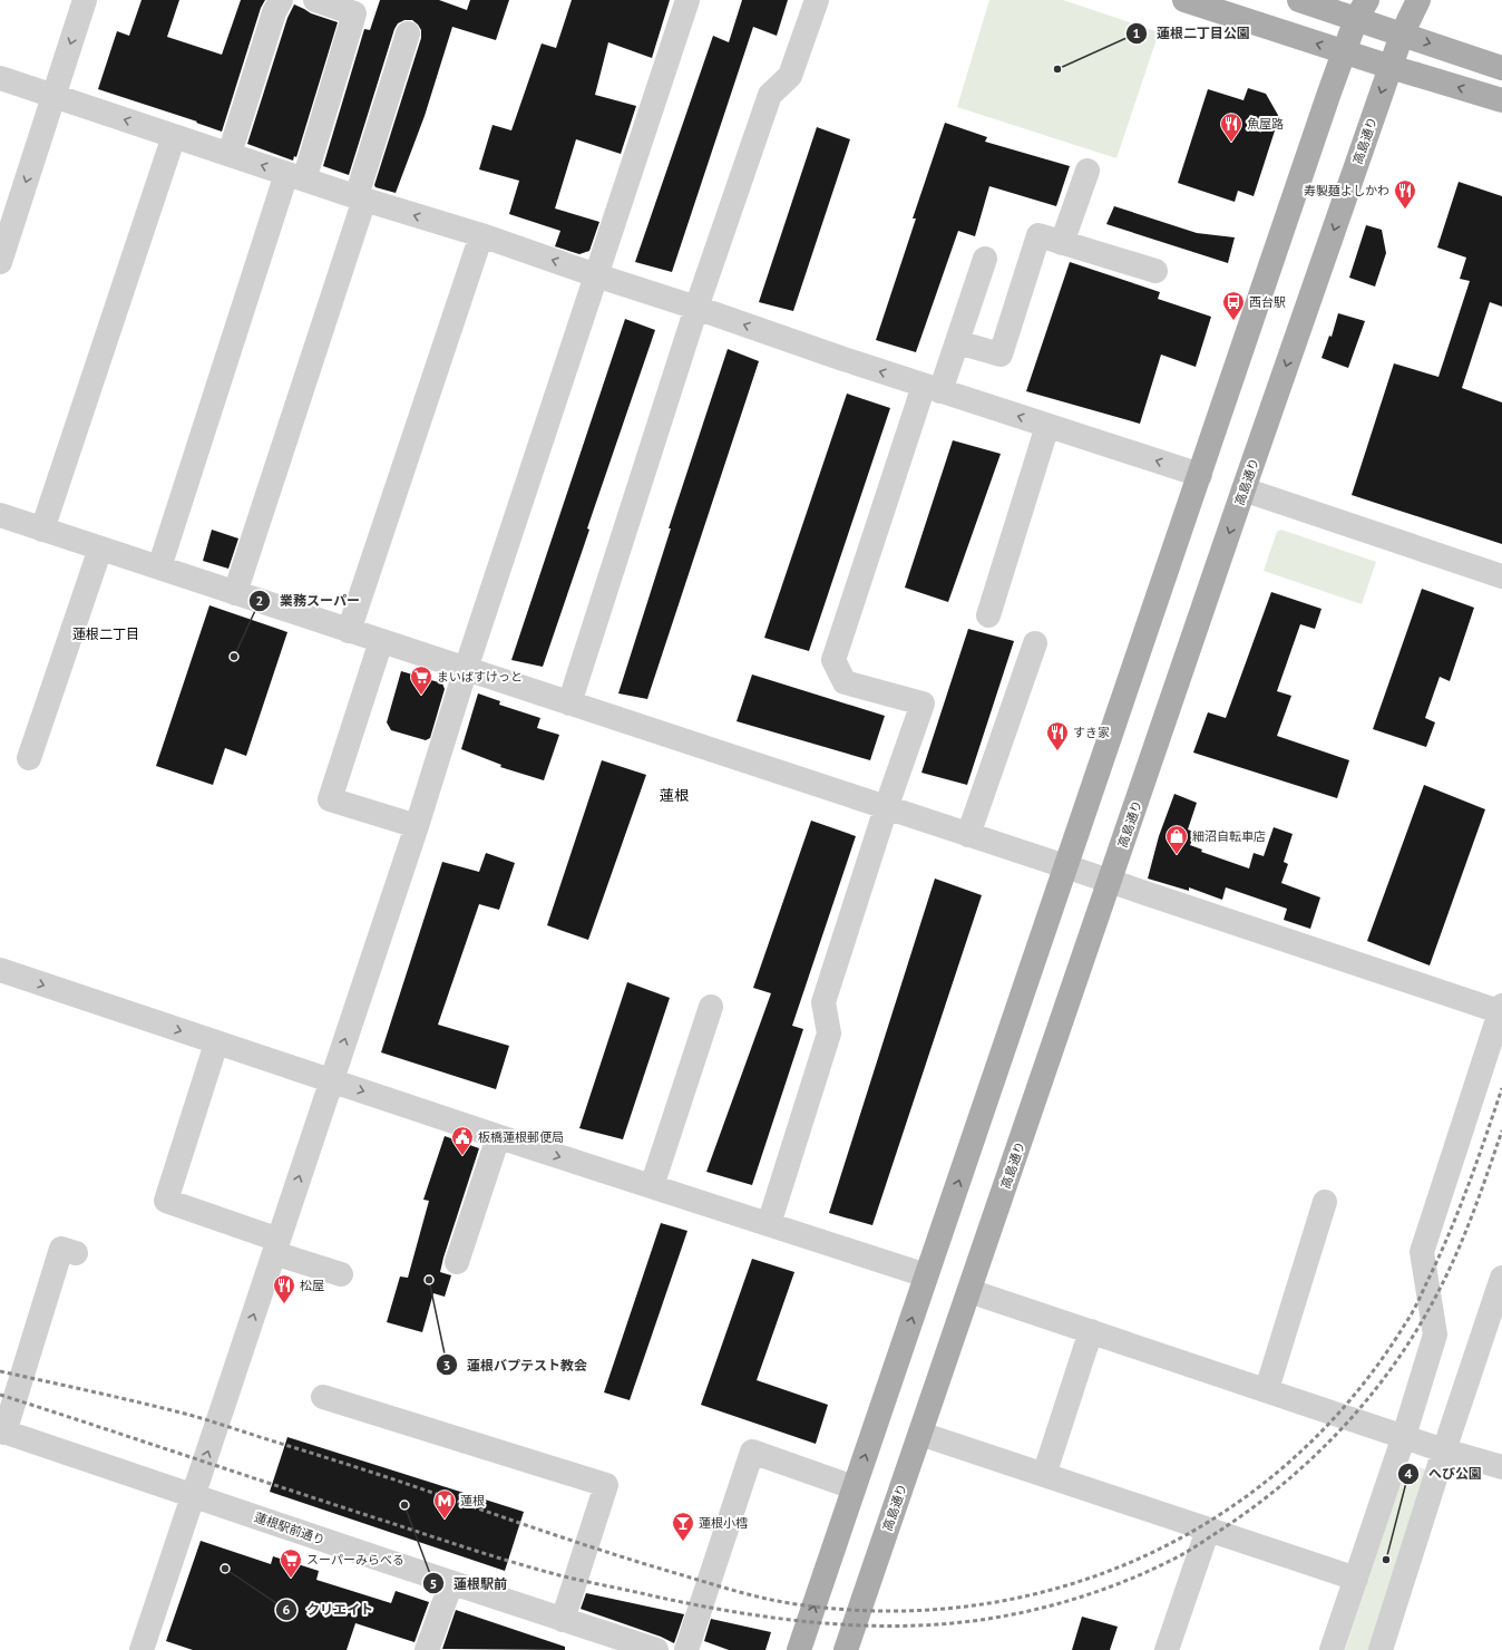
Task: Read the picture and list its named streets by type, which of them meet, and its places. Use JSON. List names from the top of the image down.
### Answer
{
  "streets": {
    "main road": ["高島通り"],
    "street": ["蓮根駅前通り"]
  },
  "districts": ["蓮根二丁目", "蓮根"],
  "places": {
    "other": [
      "蓮根二丁目公園",
      "業務スーパー",
      "蓮根バプテスト教会",
      "蓮根駅前",
      "へび公園",
      "クリエイト"
    ],
    "restaurant": [
      "魚屋路",
      "寿製麺よしかわ",
      "すき家",
      "松屋"
    ],
    "bus stop": ["西台駅"],
    "supermarket": ["まいばすけっと", "スーパーみらべる"],
    "shop": ["細沼自転車店"],
    "public building": ["板橋蓮根郵便局"],
    "metro station": ["蓮根"],
    "bar": ["蓮根小樰"]
  }
}
